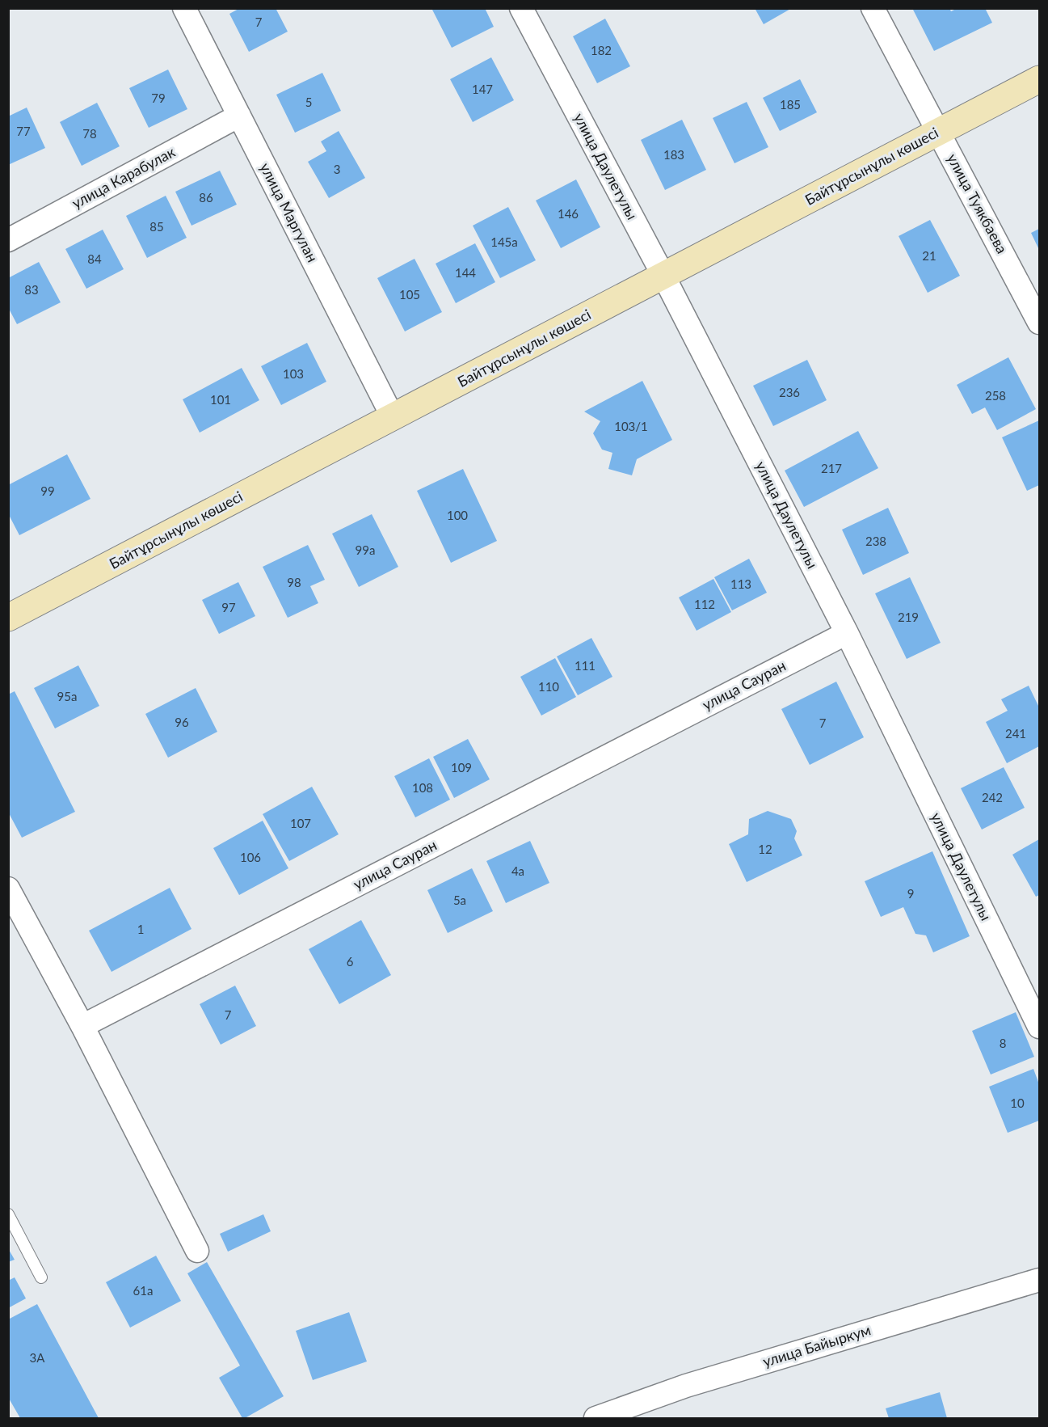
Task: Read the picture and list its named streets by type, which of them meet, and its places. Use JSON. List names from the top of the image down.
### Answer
{
  "streets": {
    "main road": ["Байтұрсынұлы көшесі"],
    "street": [
      "улица Даулетулы",
      "улица Карабулак",
      "улица Туякбаева",
      "улица Маргулан",
      "улица Сауран",
      "улица Байыркум"
    ]
  },
  "crossings": [
    ["улица Даулетулы", "Байтұрсынұлы көшесі"],
    ["улица Даулетулы", "улица Сауран"],
    ["Байтұрсынұлы көшесі", "улица Туякбаева"],
    ["Байтұрсынұлы көшесі", "улица Маргулан"],
    ["улица Карабулак", "улица Маргулан"]
  ],
  "house_numbers": [
    "7",
    "182",
    "147",
    "79",
    "5",
    "185",
    "77",
    "78",
    "183",
    "3",
    "86",
    "146",
    "85",
    "145а",
    "21",
    "84",
    "144",
    "83",
    "105",
    "103",
    "236",
    "258",
    "101",
    "103/1",
    "217",
    "99",
    "100",
    "238",
    "99а",
    "98",
    "113",
    "112",
    "97",
    "219",
    "111",
    "110",
    "95а",
    "96",
    "7",
    "241",
    "109",
    "108",
    "242",
    "107",
    "12",
    "106",
    "4а",
    "9",
    "5а",
    "1",
    "6",
    "7",
    "8",
    "10",
    "61а",
    "3А"
  ]
}
